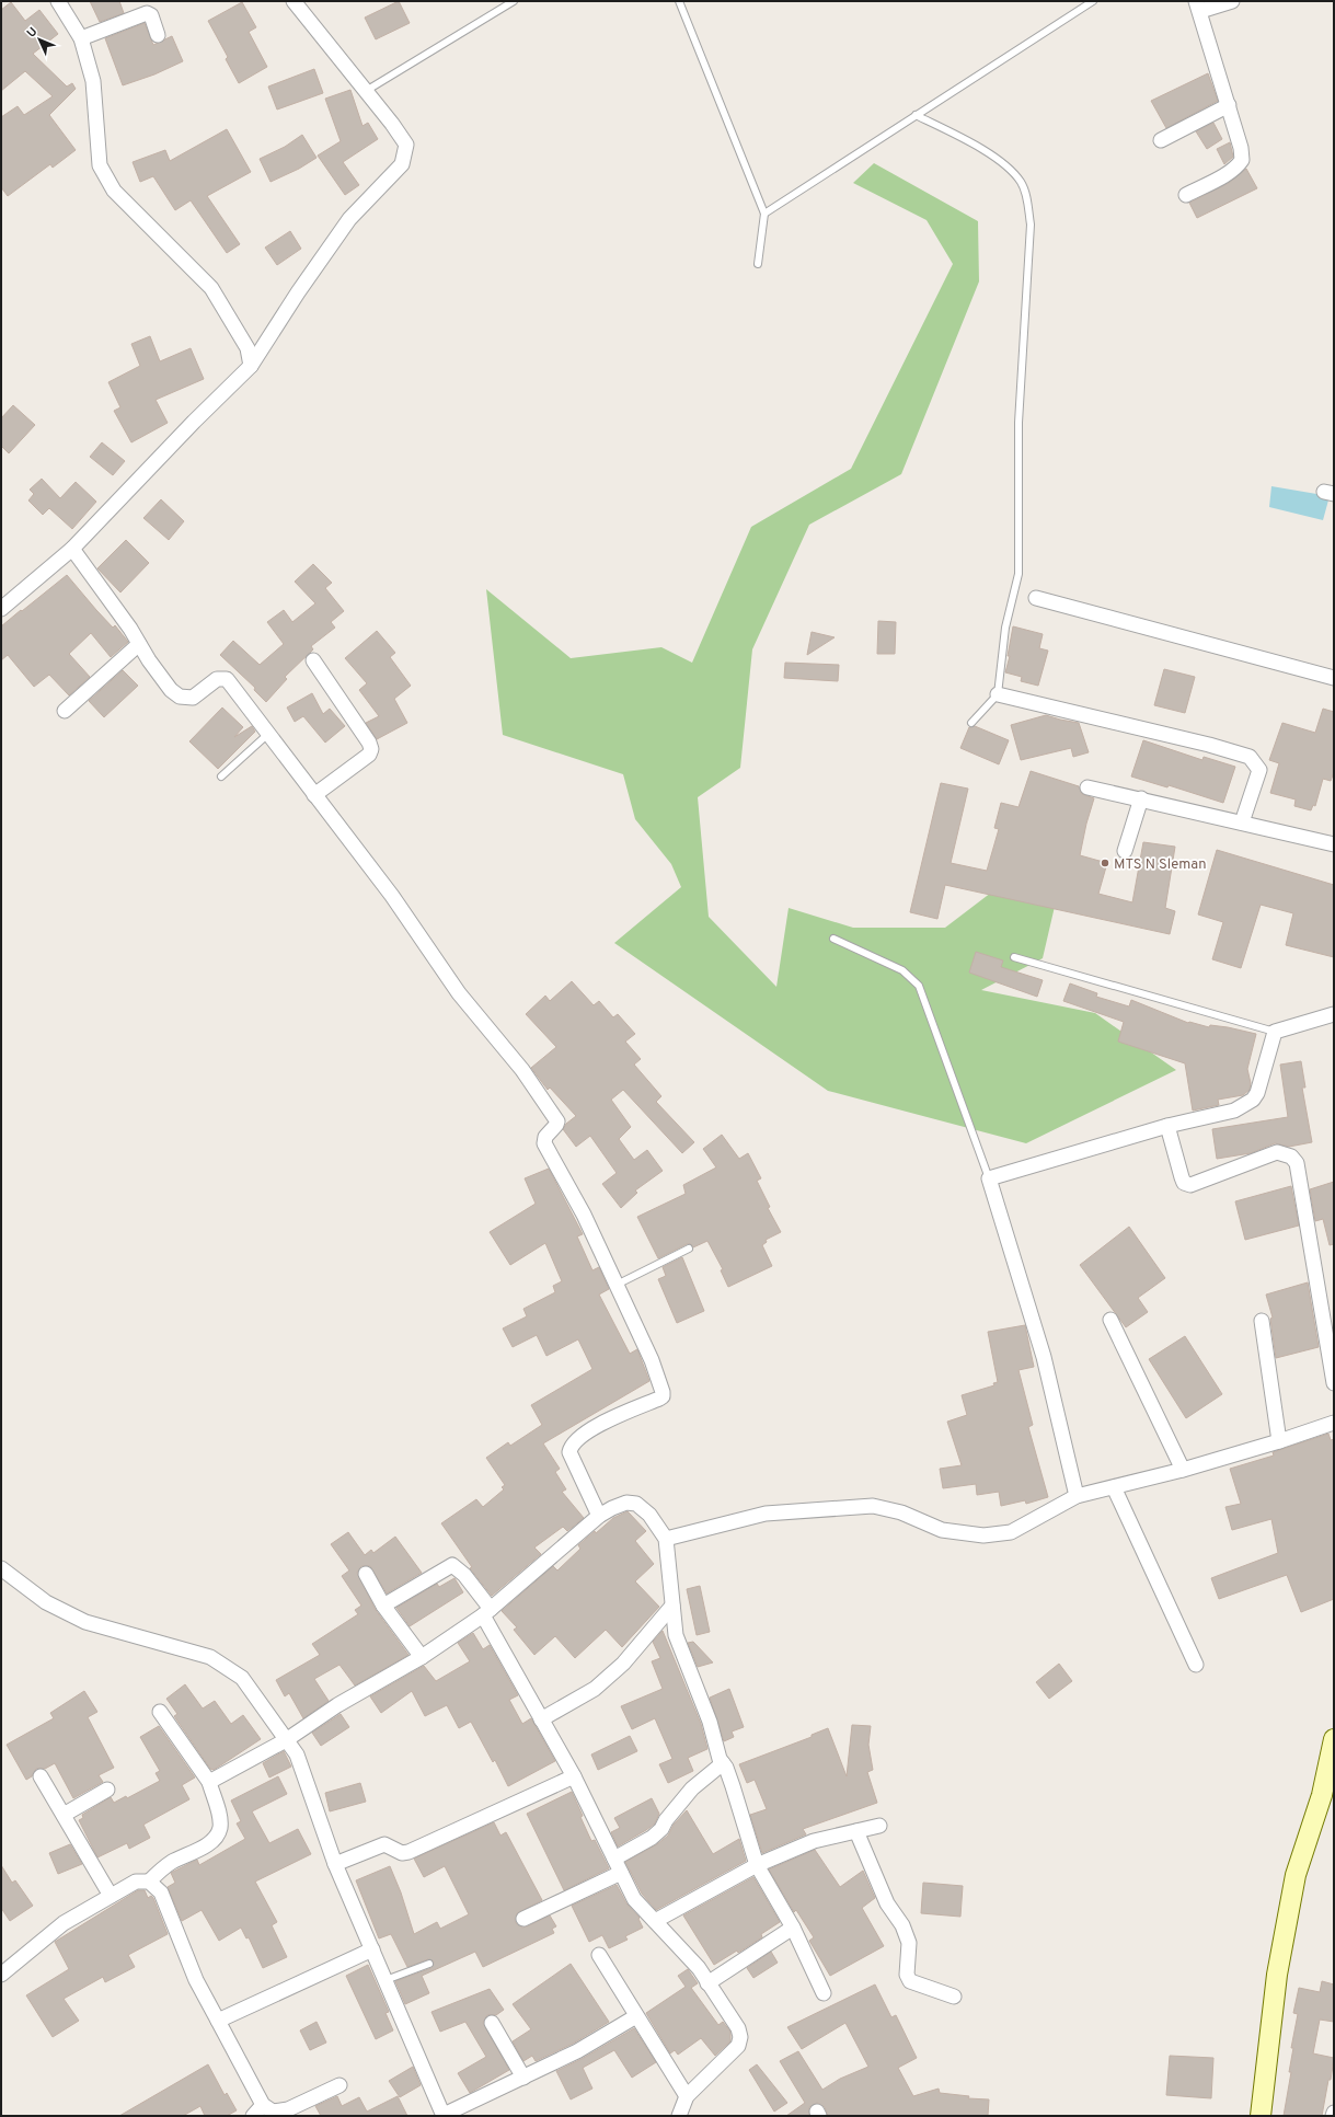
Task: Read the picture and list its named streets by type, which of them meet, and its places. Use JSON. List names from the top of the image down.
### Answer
{
  "places": ["MTS N Sleman"],
  "north": "top left"
}
